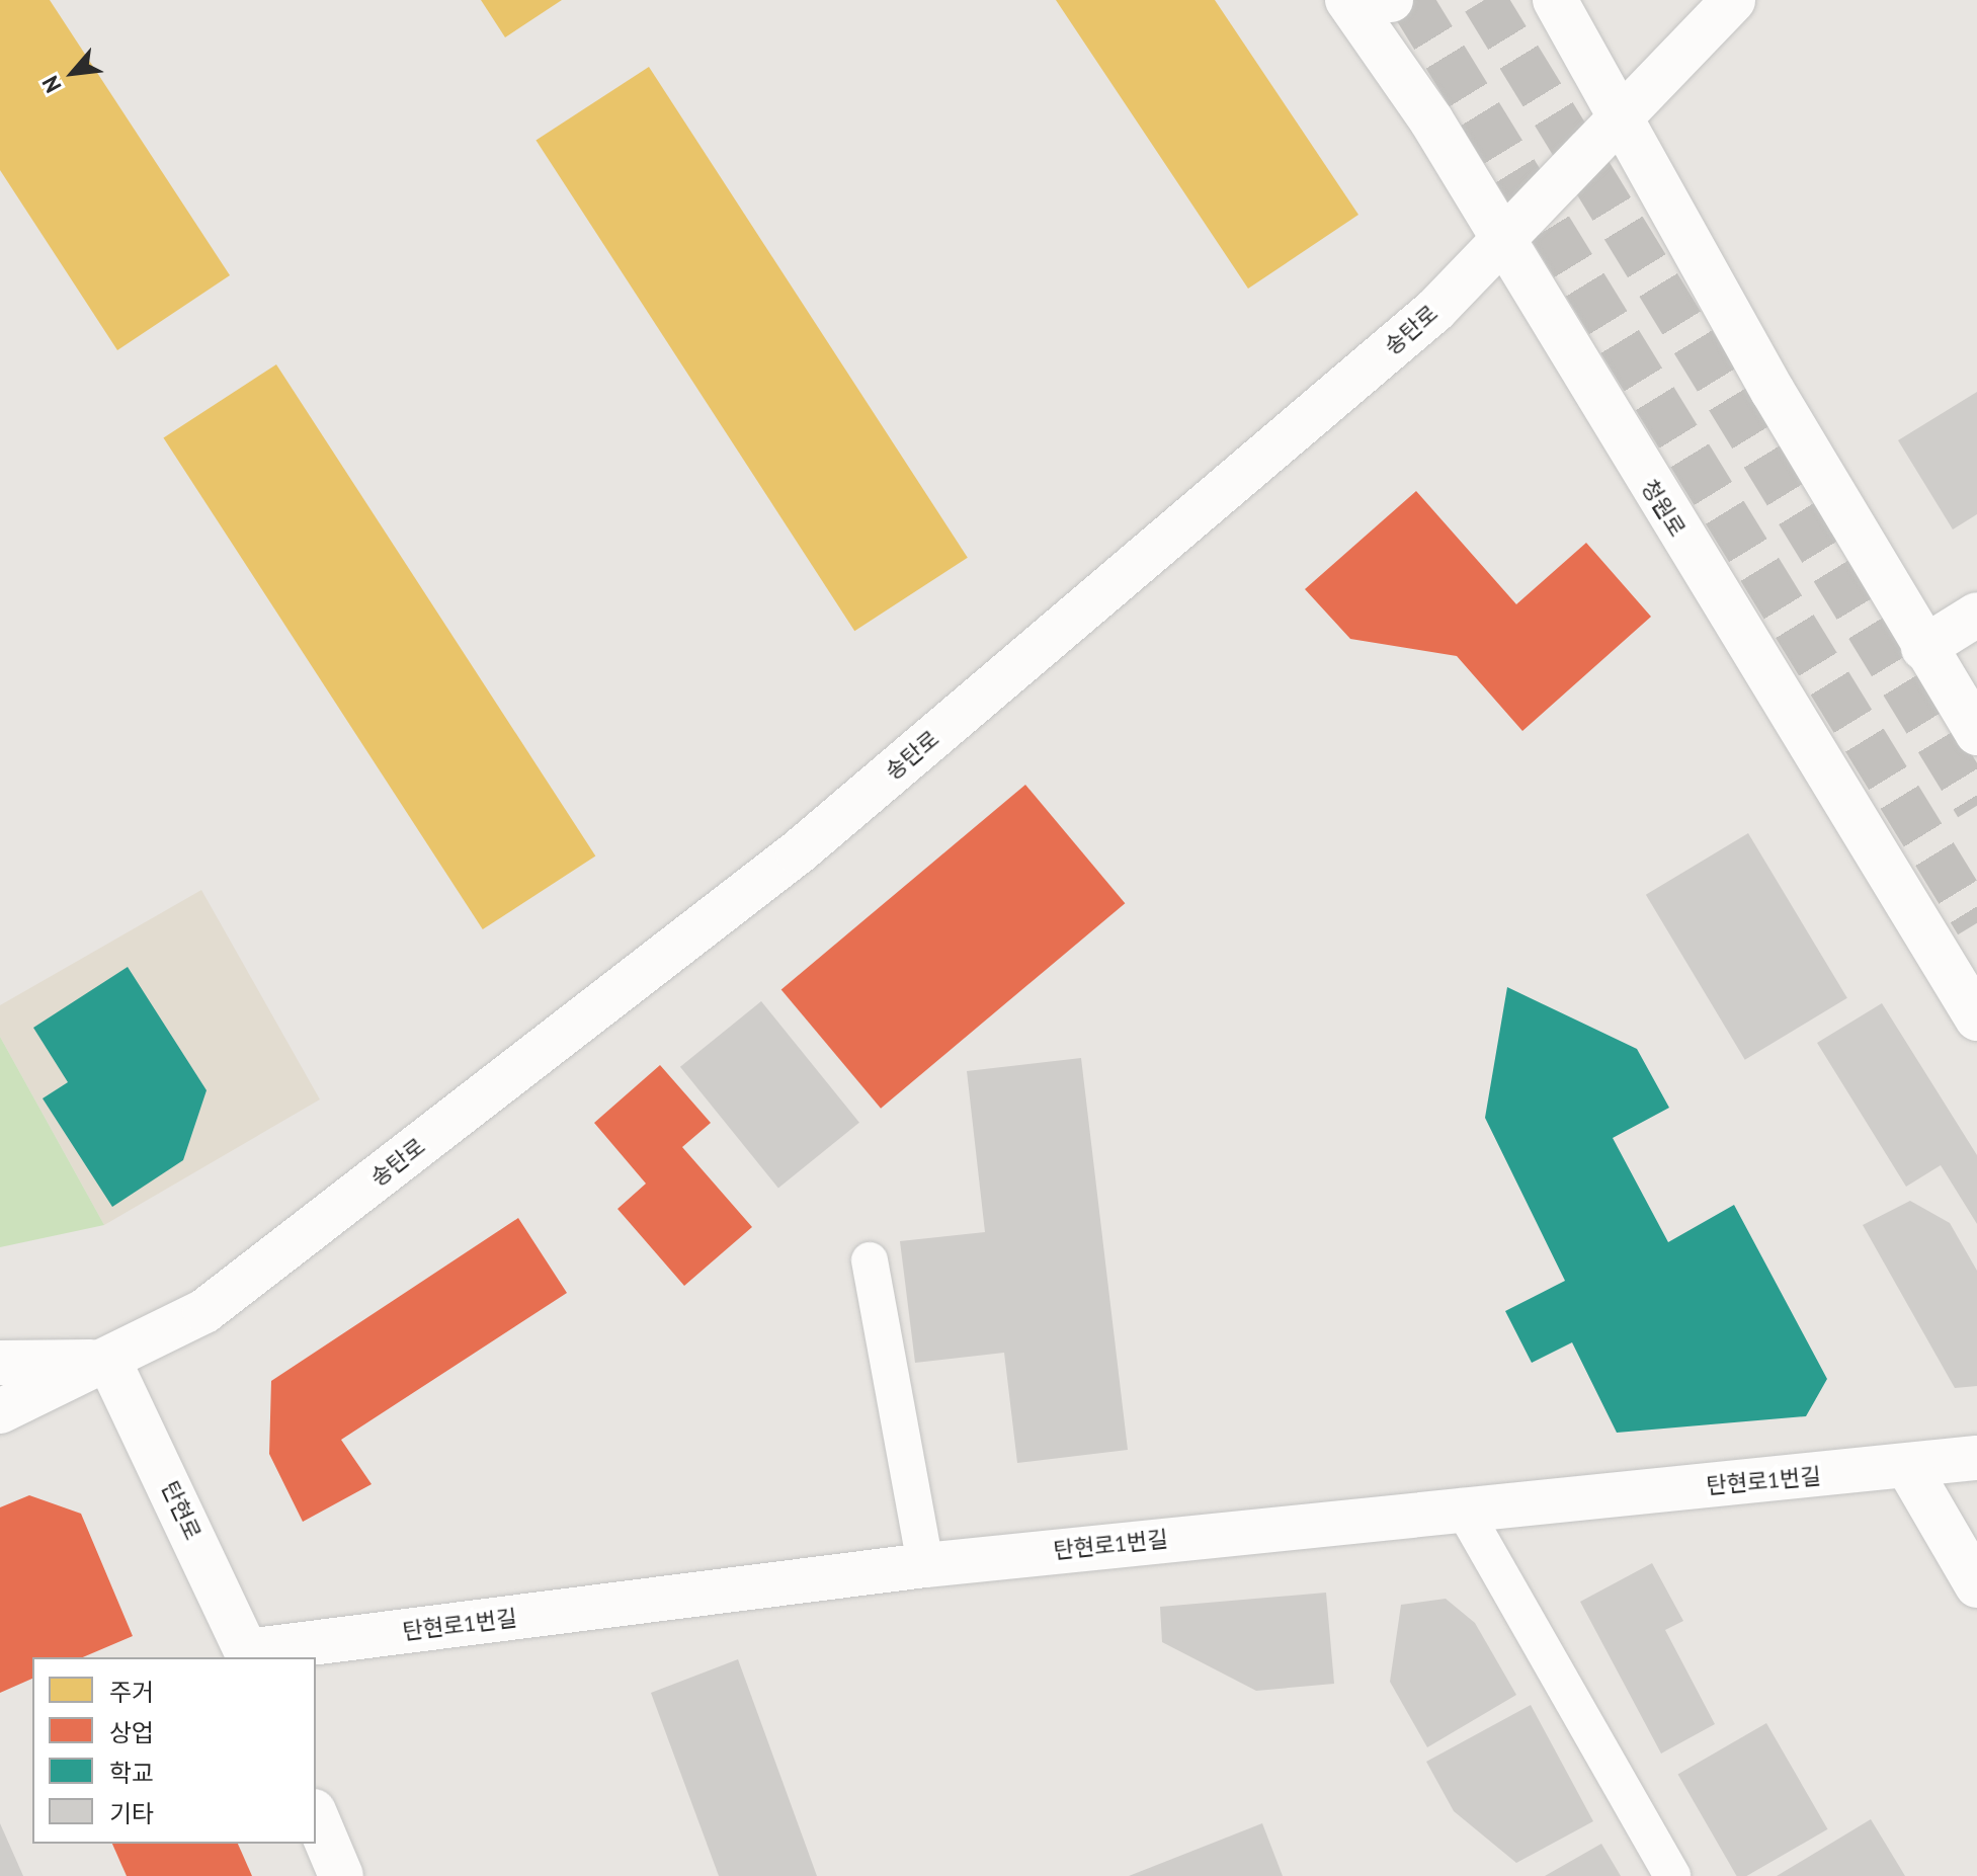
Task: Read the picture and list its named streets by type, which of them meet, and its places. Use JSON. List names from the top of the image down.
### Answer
{
  "streets": {
    "street": [
      "송탄로",
      "청원로",
      "탄현로1번길",
      "탄현로"
    ]
  },
  "crossings": [
    ["송탄로", "청원로"],
    ["송탄로", "탄현로"],
    ["탄현로1번길", "탄현로"]
  ],
  "legend": [
    "주거",
    "상업",
    "학교",
    "기타"
  ],
  "north": "bottom left"
}
